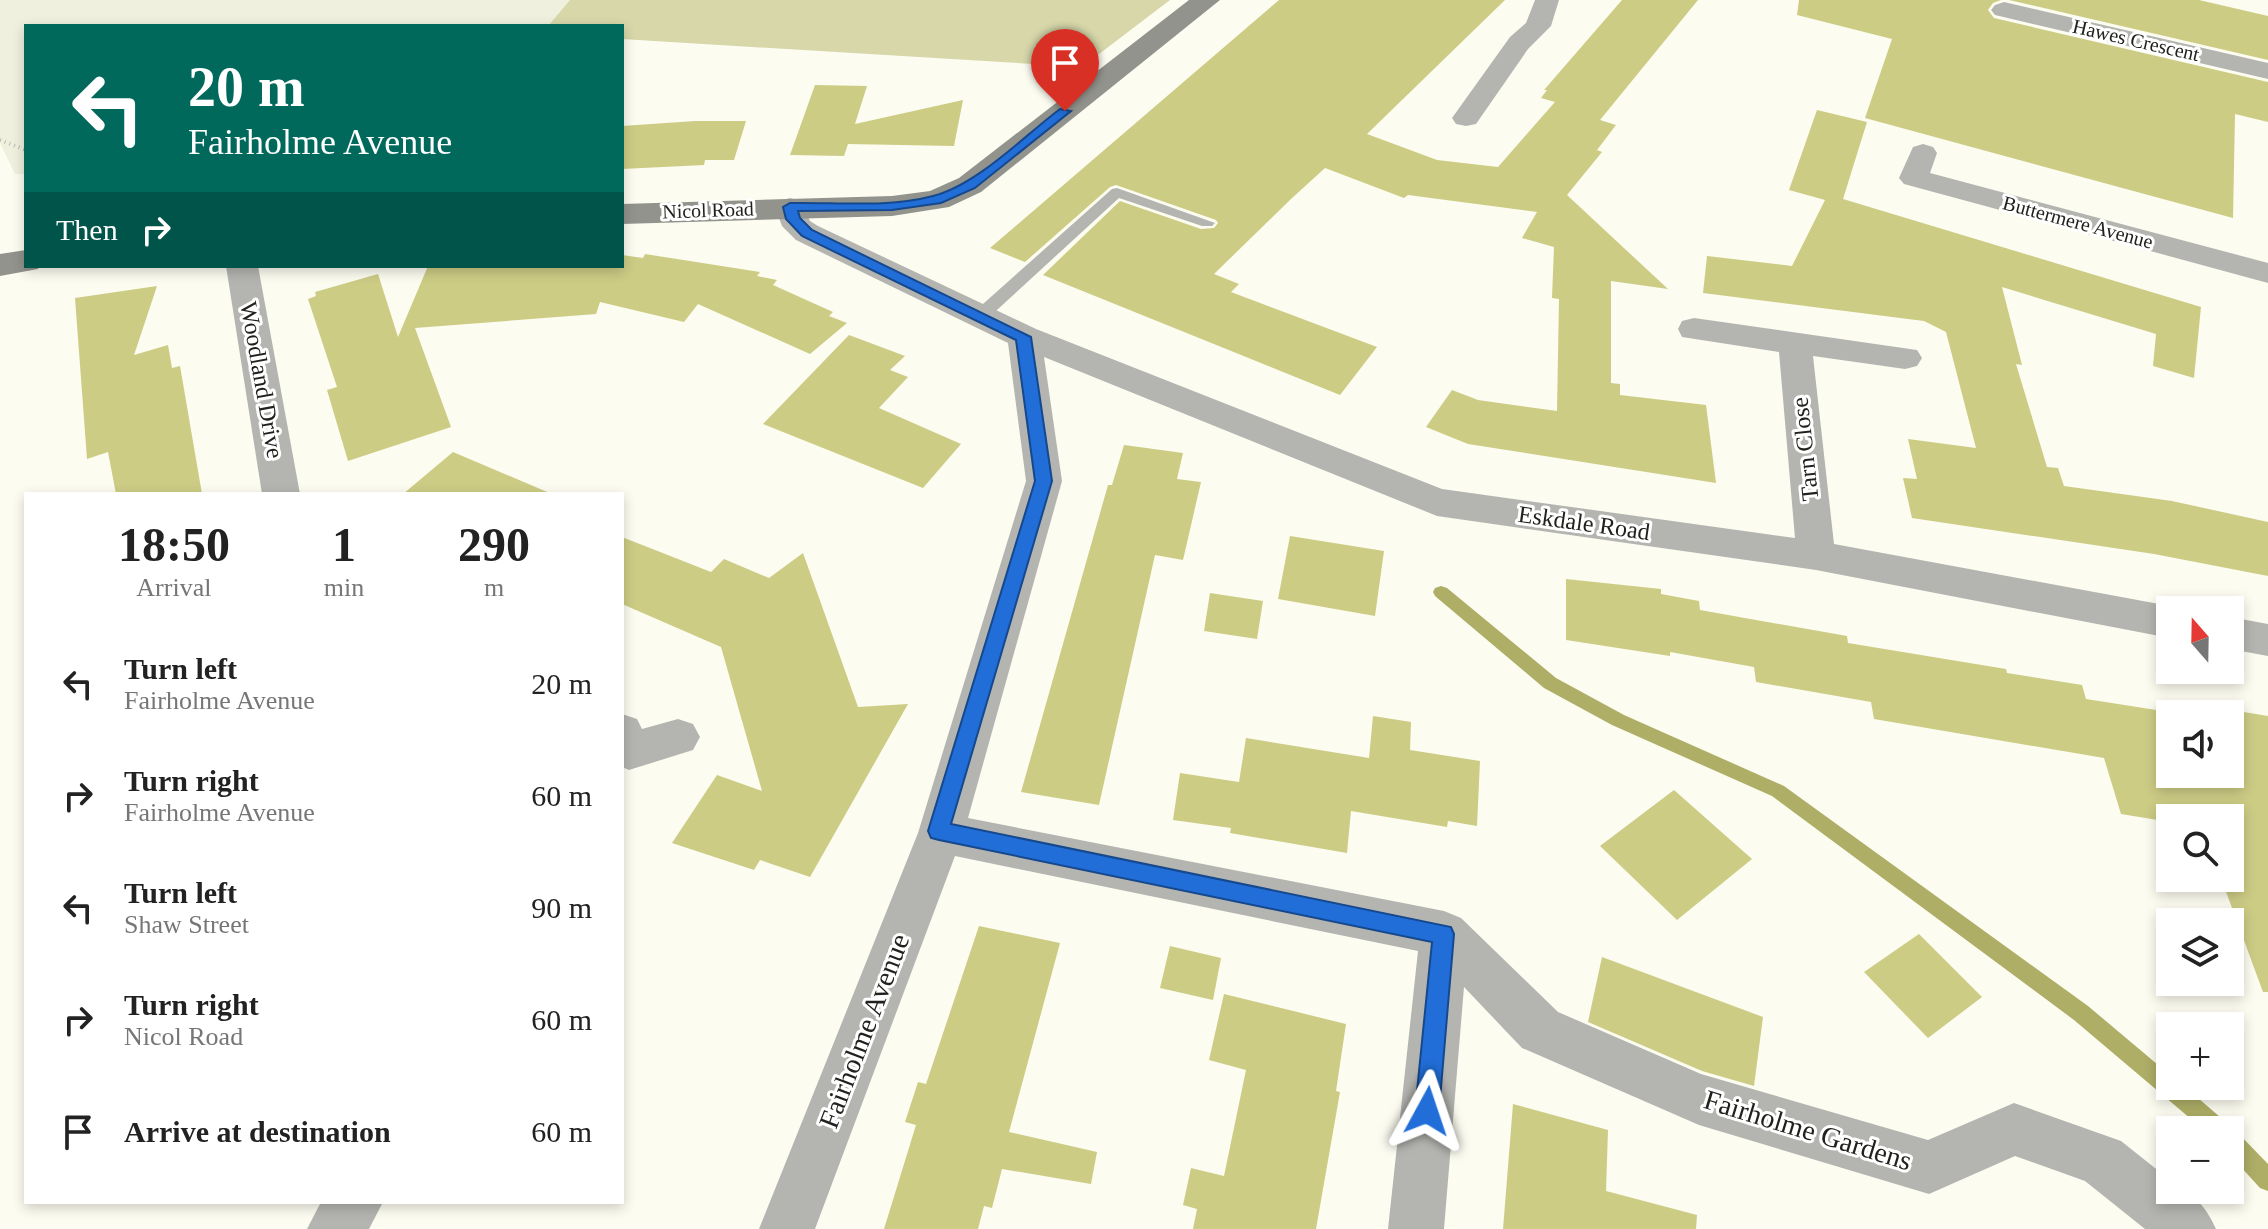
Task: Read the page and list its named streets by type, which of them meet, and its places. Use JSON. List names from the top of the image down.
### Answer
{
  "streets": {
    "street": [
      "Hawes Crescent",
      "Nicol Road",
      "Buttermere Avenue",
      "Woodland Drive",
      "Tarn Close",
      "Eskdale Road",
      "Fairholme Avenue",
      "Fairholme Gardens"
    ]
  },
  "crossings": [
    ["Nicol Road", "Eskdale Road"],
    ["Tarn Close", "Eskdale Road"],
    ["Eskdale Road", "Fairholme Avenue"]
  ],
  "north": "top",
  "page": {
    "turn": ["20 m", "Fairholme Avenue"],
    "then": "Then",
    "eta": [
      "18:50",
      "Arrival",
      "1",
      "min",
      "290",
      "m"
    ],
    "map_buttons": ["+", "−"],
    "list": [
      {
        "name": "Turn left",
        "note": "Fairholme Avenue",
        "value": "20 m"
      },
      {
        "name": "Turn right",
        "note": "Fairholme Avenue",
        "value": "60 m"
      },
      {
        "name": "Turn left",
        "note": "Shaw Street",
        "value": "90 m"
      },
      {
        "name": "Turn right",
        "note": "Nicol Road",
        "value": "60 m"
      },
      {
        "name": "Arrive at destination",
        "value": "60 m"
      }
    ]
  }
}
